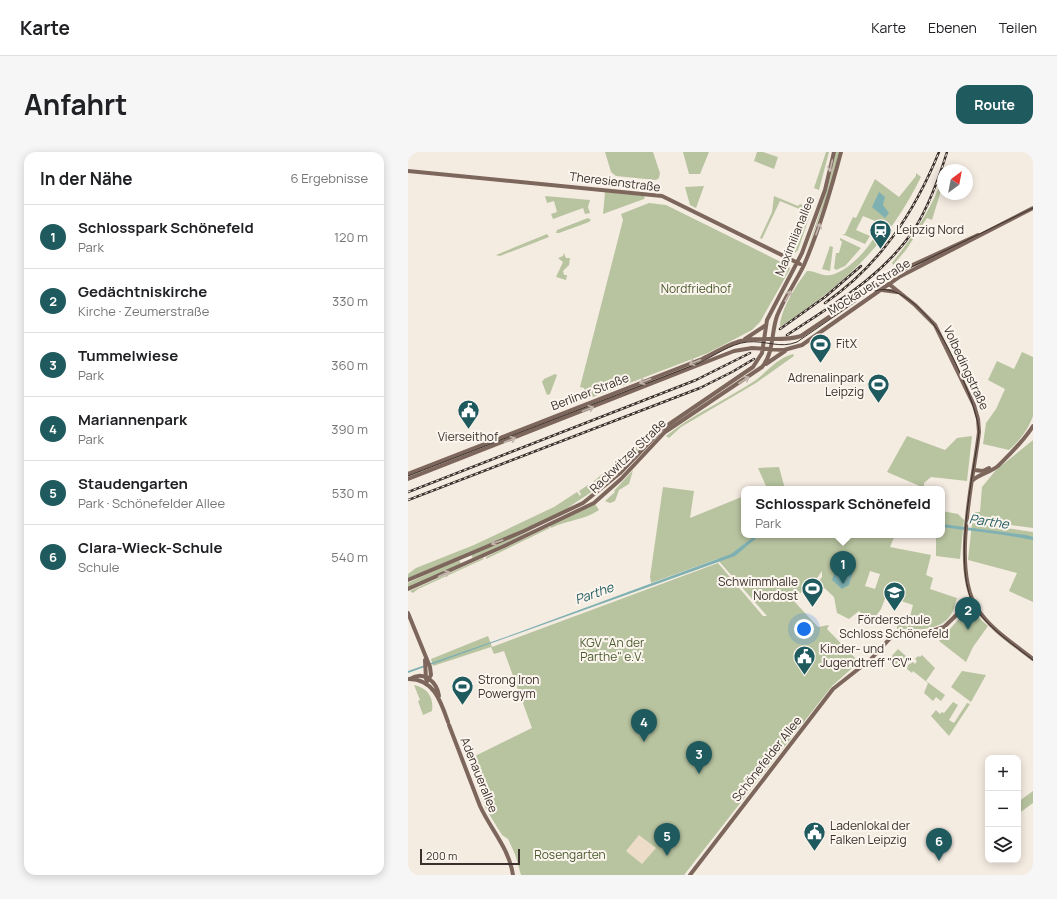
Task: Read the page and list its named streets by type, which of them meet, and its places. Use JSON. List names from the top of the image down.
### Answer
{
  "streets": {
    "main road": [
      "Theresienstraße",
      "Maximilianallee",
      "Mockauer Straße",
      "Volbedingstraße",
      "Berliner Straße",
      "Rackwitzer Straße",
      "Schönefelder Allee",
      "Adenauerallee"
    ]
  },
  "crossings": [
    ["Theresienstraße", "Maximilianallee"],
    ["Maximilianallee", "Mockauer Straße"],
    ["Maximilianallee", "Berliner Straße"],
    ["Maximilianallee", "Rackwitzer Straße"],
    ["Mockauer Straße", "Volbedingstraße"],
    ["Mockauer Straße", "Berliner Straße"],
    ["Mockauer Straße", "Rackwitzer Straße"],
    ["Volbedingstraße", "Schönefelder Allee"],
    ["Berliner Straße", "Rackwitzer Straße"]
  ],
  "water": ["Parthe"],
  "parks": ["Nordfriedhof", "KGV \"An der Parthe\" e.V.", "Rosengarten"],
  "places": {
    "station": ["Leipzig Nord"],
    "sports": [
      "FitX",
      "Adrenalinpark Leipzig",
      "Schwimmhalle Nordost",
      "Strong Iron Powergym"
    ],
    "public building": ["Vierseithof", "Kinder- und Jugendtreff \"CV\"", "Ladenlokal der Falken Leipzig"],
    "school or university": ["Förderschule Schloss Schönefeld"]
  },
  "scale_bar": "200 m",
  "north": "top right",
  "page": {
    "header": "Karte",
    "nav": ["Karte", "Ebenen", "Teilen"],
    "title": "Anfahrt",
    "buttons": "Route",
    "heading": ["In der Nähe", "6 Ergebnisse"],
    "list": [
      {
        "mark": "1",
        "name": "Schlosspark Schönefeld",
        "note": "Park",
        "value": "120 m"
      },
      {
        "mark": "2",
        "name": "Gedächtniskirche",
        "note": "Kirche · Zeumerstraße",
        "value": "330 m"
      },
      {
        "mark": "3",
        "name": "Tummelwiese",
        "note": "Park",
        "value": "360 m"
      },
      {
        "mark": "4",
        "name": "Mariannenpark",
        "note": "Park",
        "value": "390 m"
      },
      {
        "mark": "5",
        "name": "Staudengarten",
        "note": "Park · Schönefelder Allee",
        "value": "530 m"
      },
      {
        "mark": "6",
        "name": "Clara-Wieck-Schule",
        "note": "Schule",
        "value": "540 m"
      }
    ],
    "popup": ["Schlosspark Schönefeld", "Park"],
    "pins": [
      "1",
      "2",
      "4",
      "3",
      "5",
      "6"
    ],
    "map_buttons": ["+", "−"],
    "scale": "200 m"
  }
}
